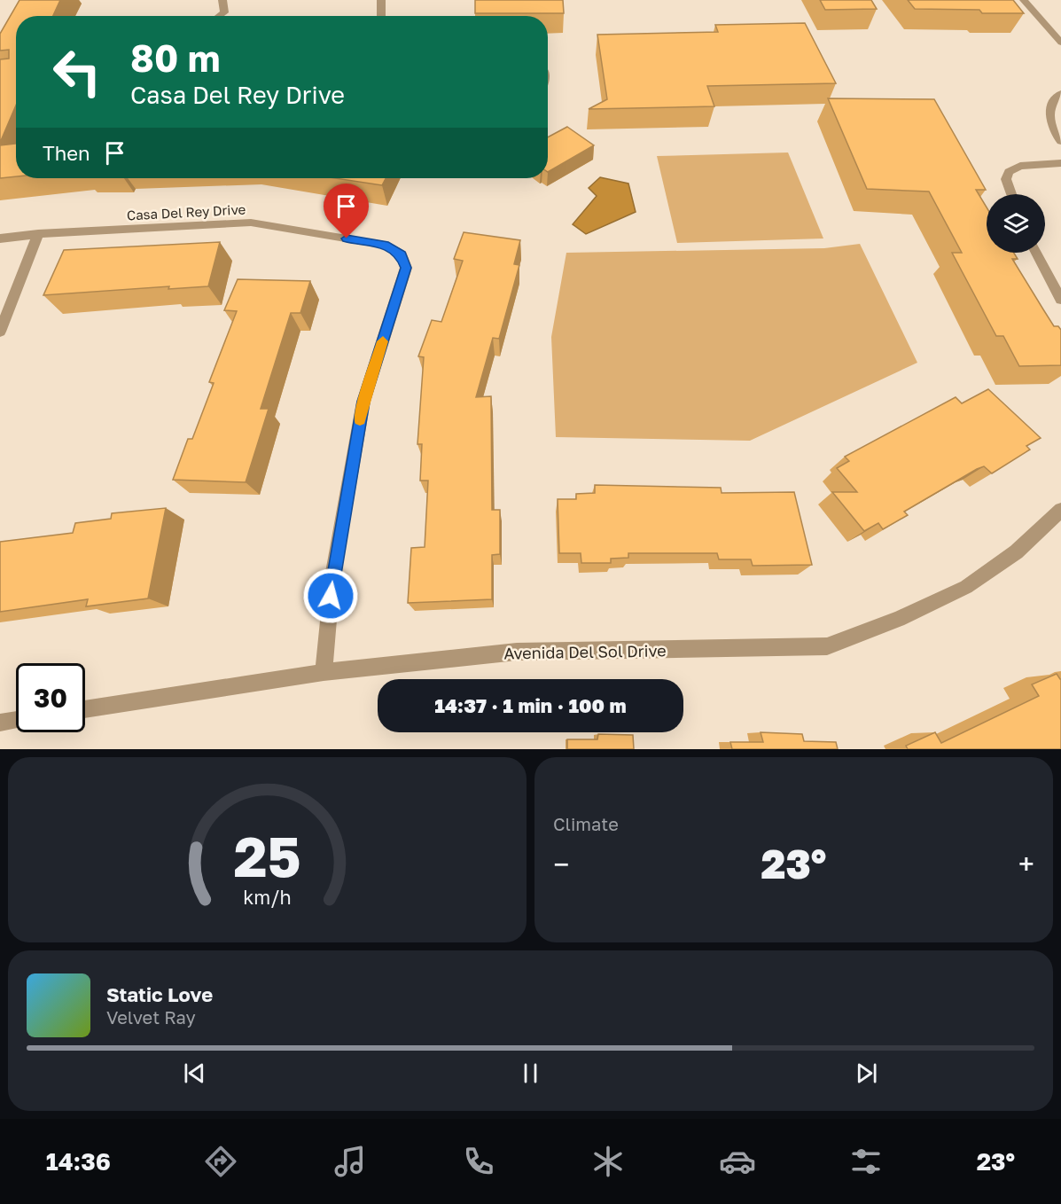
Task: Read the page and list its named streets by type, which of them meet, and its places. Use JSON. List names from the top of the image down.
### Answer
{
  "streets": {
    "street": ["Casa Del Rey Drive", "Avenida Del Sol Drive"]
  },
  "crossings": [
    ["Casa Del Rey Drive", "Avenida Del Sol Drive"]
  ],
  "page": {
    "turn": ["80 m", "Casa Del Rey Drive"],
    "then": "Then",
    "limit": "30",
    "trip": "14:37 · 1 min · 100 m",
    "tile": "Climate",
    "heat": ["−", "23°", "+"],
    "song": ["Static Love", "Velvet Ray"],
    "tabs": ["14:36", "23°"],
    "gauge": ["25", "km/h"]
  }
}
